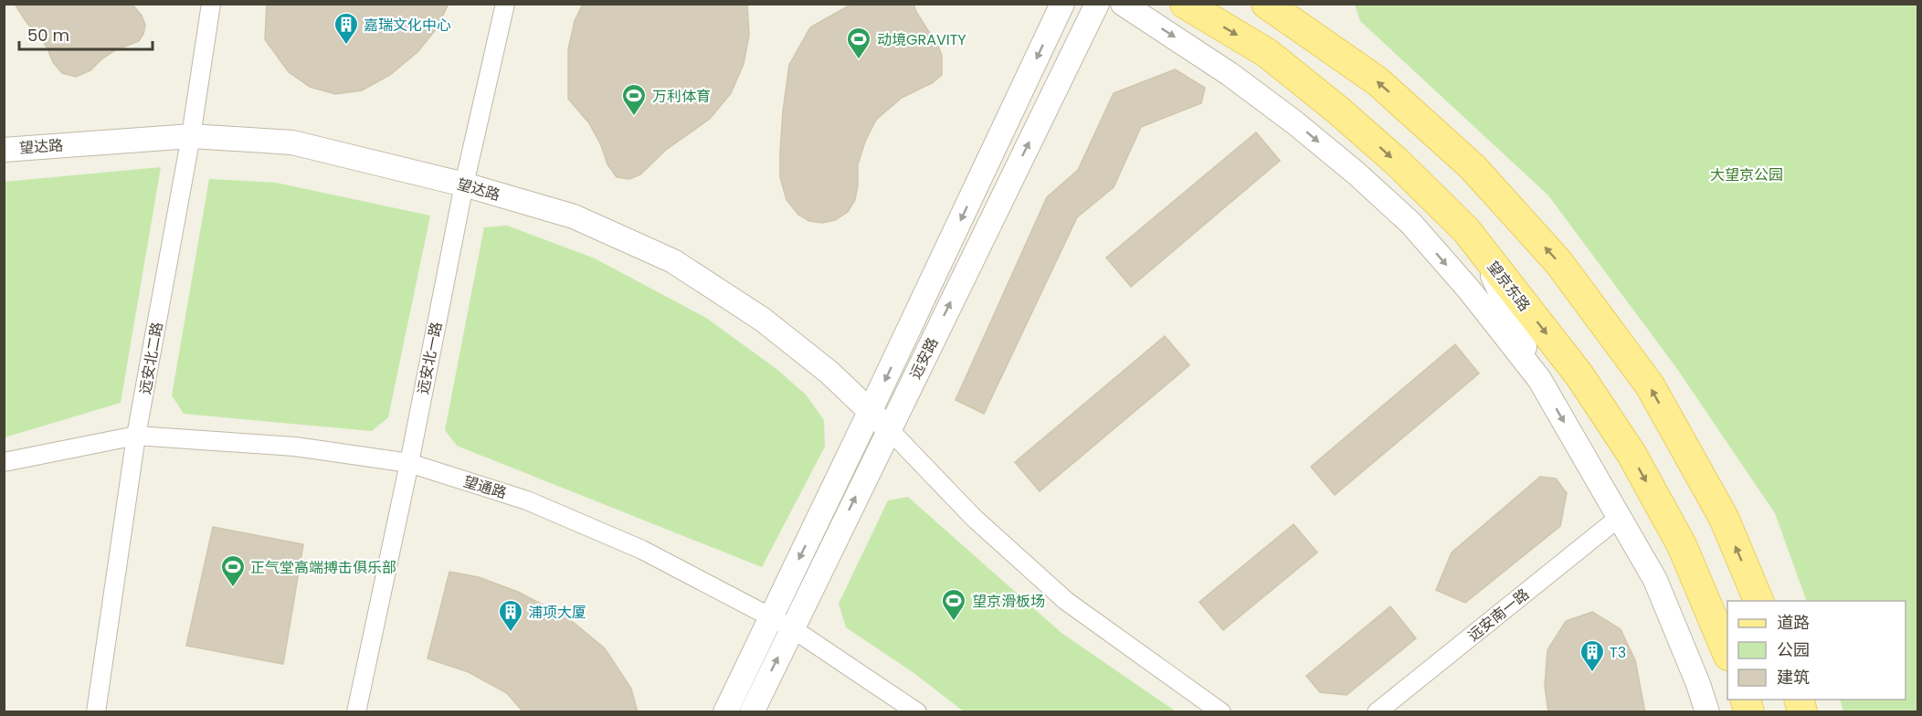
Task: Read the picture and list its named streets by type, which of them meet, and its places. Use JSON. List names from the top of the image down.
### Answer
{
  "streets": {
    "main road": ["望京东路"],
    "street": [
      "望达路",
      "远安北二路",
      "远安北一路",
      "远安路",
      "望通路",
      "远安南一路"
    ]
  },
  "crossings": [
    ["望达路", "远安北二路"],
    ["望达路", "远安北一路"],
    ["望达路", "远安路"],
    ["远安北二路", "望通路"],
    ["远安北一路", "望通路"],
    ["远安路", "望通路"]
  ],
  "parks": ["大望京公园"],
  "places": {
    "building": ["嘉瑞文化中心", "浦项大厦", "T3"],
    "sports": [
      "动境GRAVITY",
      "万利体育",
      "正气堂高端搏击俱乐部",
      "望京滑板场"
    ]
  },
  "legend": ["道路", "公园", "建筑"],
  "scale_bar": "50 m"
}
